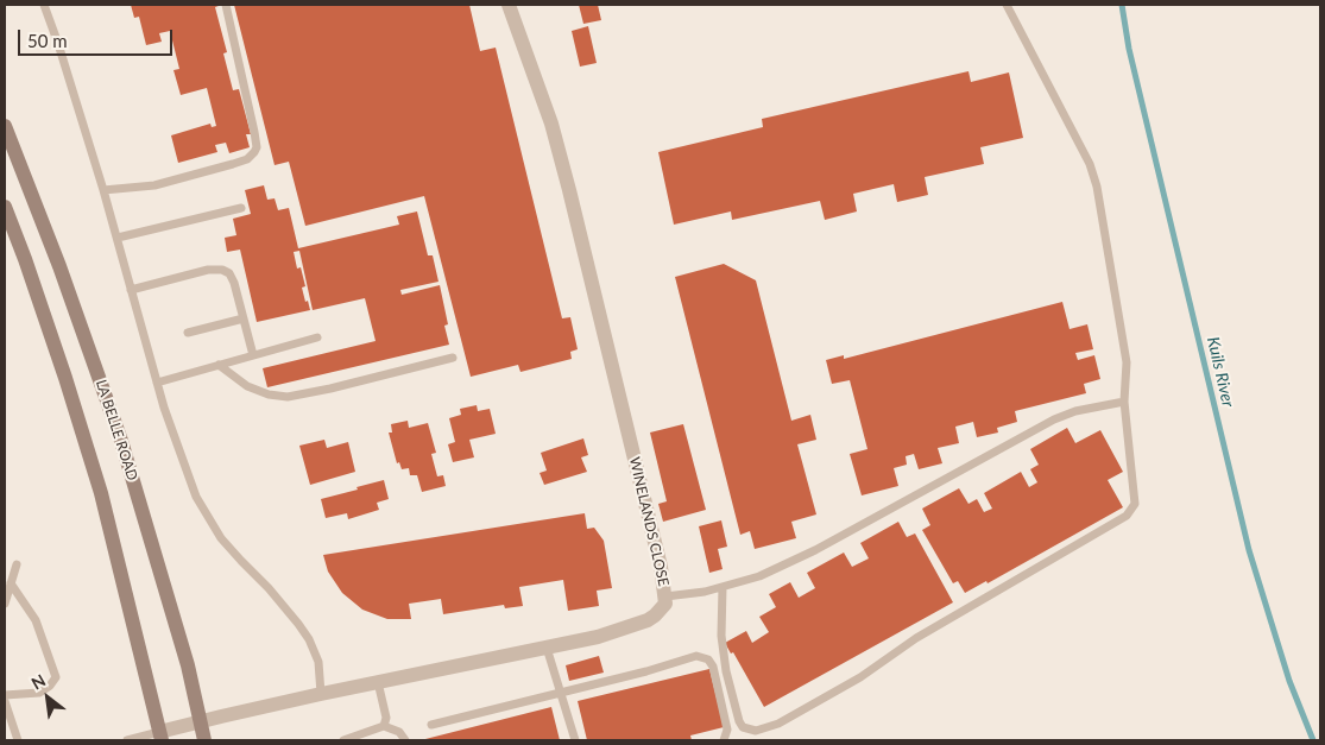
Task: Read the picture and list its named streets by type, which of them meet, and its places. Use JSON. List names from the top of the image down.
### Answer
{
  "streets": {
    "main road": ["LA BELLE ROAD"],
    "street": ["WINELANDS CLOSE"]
  },
  "crossings": [
    ["LA BELLE ROAD", "WINELANDS CLOSE"]
  ],
  "water": ["Kuils River"],
  "scale_bar": "50 m",
  "north": "top left"
}
